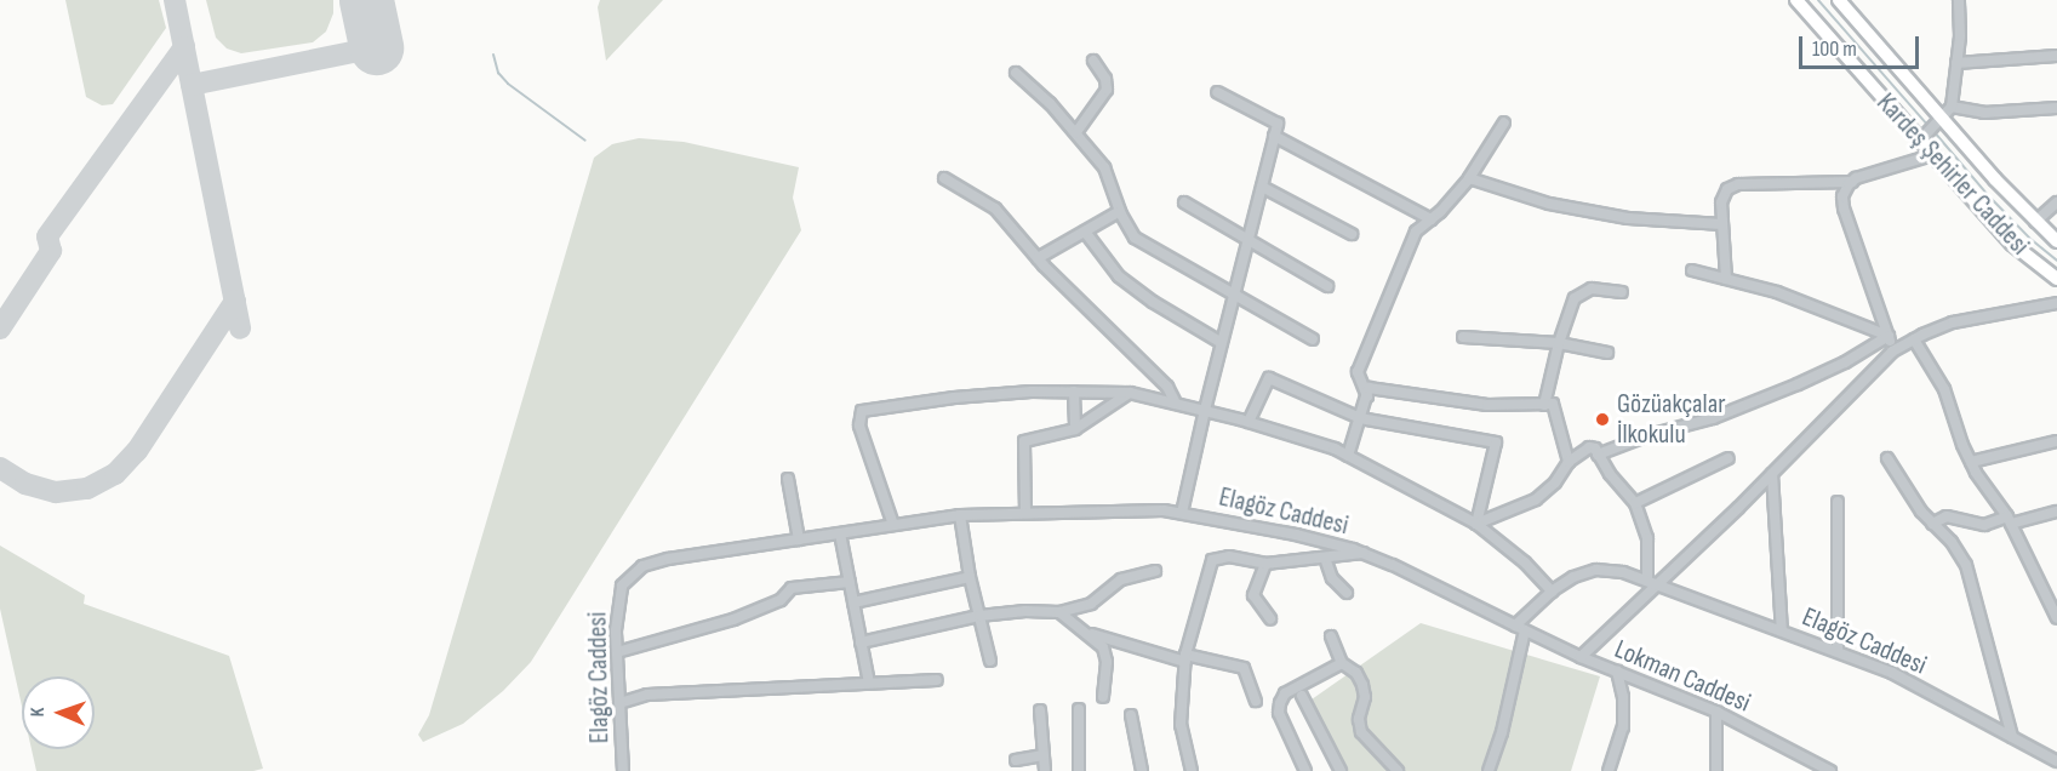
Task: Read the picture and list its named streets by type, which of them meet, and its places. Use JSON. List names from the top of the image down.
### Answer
{
  "streets": {
    "main road": ["Kardeş Şehirler Caddesi"],
    "street": ["Elagöz Caddesi", "Lokman Caddesi"]
  },
  "crossings": [
    ["Elagöz Caddesi", "Lokman Caddesi"]
  ],
  "places": ["Gözüakçalar İlkokulu"],
  "scale_bar": "100 m",
  "north": "left"
}
